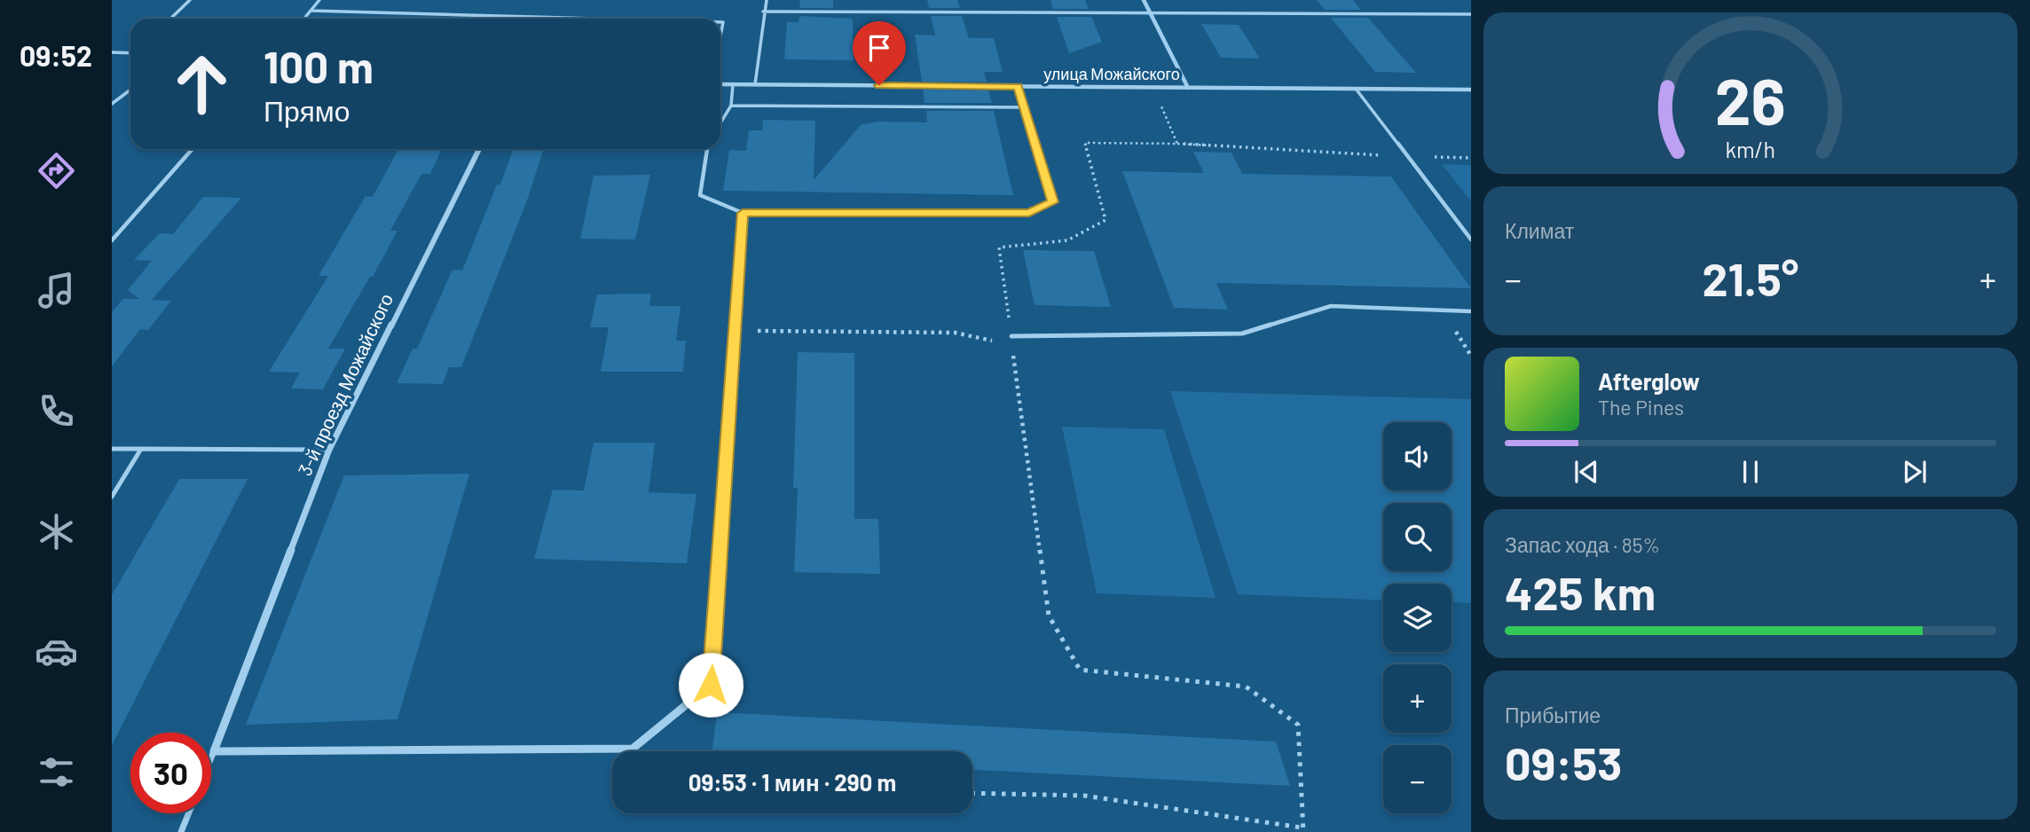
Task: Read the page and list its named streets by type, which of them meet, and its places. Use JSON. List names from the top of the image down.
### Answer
{
  "streets": {
    "street": ["улица Можайского", "3-й проезд Можайского"]
  },
  "page": {
    "tabs": "09:52",
    "turn": ["100 m", "Прямо"],
    "tile": [
      "Климат",
      ["Запас хода · 85%", "425 km"],
      ["Прибытие", "09:53"]
    ],
    "heat": ["−", "21.5°", "+"],
    "song": ["Afterglow", "The Pines"],
    "map_buttons": ["+", "−"],
    "limit": "30",
    "trip": "09:53 · 1 мин · 290 m",
    "gauge": ["26", "km/h"]
  }
}
